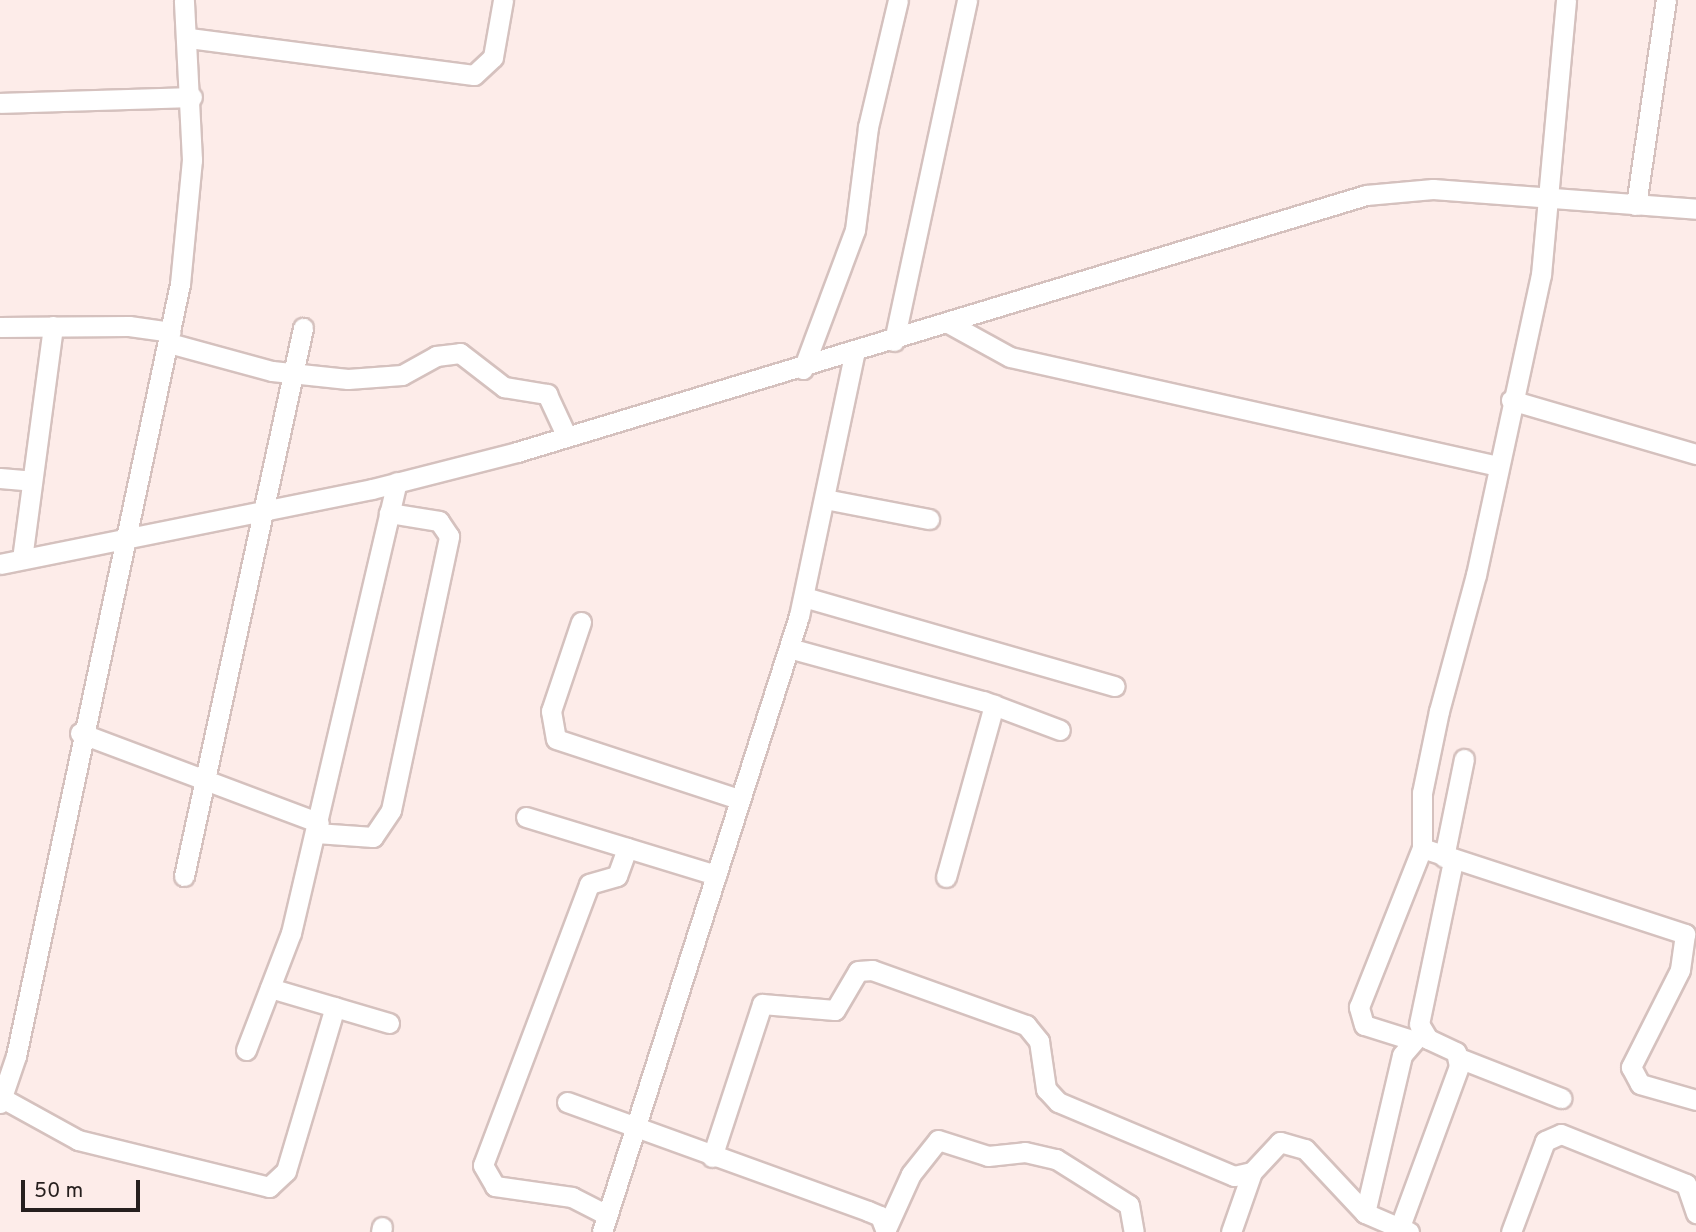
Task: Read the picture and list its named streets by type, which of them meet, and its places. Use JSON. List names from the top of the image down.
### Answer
{
  "scale_bar": "50 m"
}
